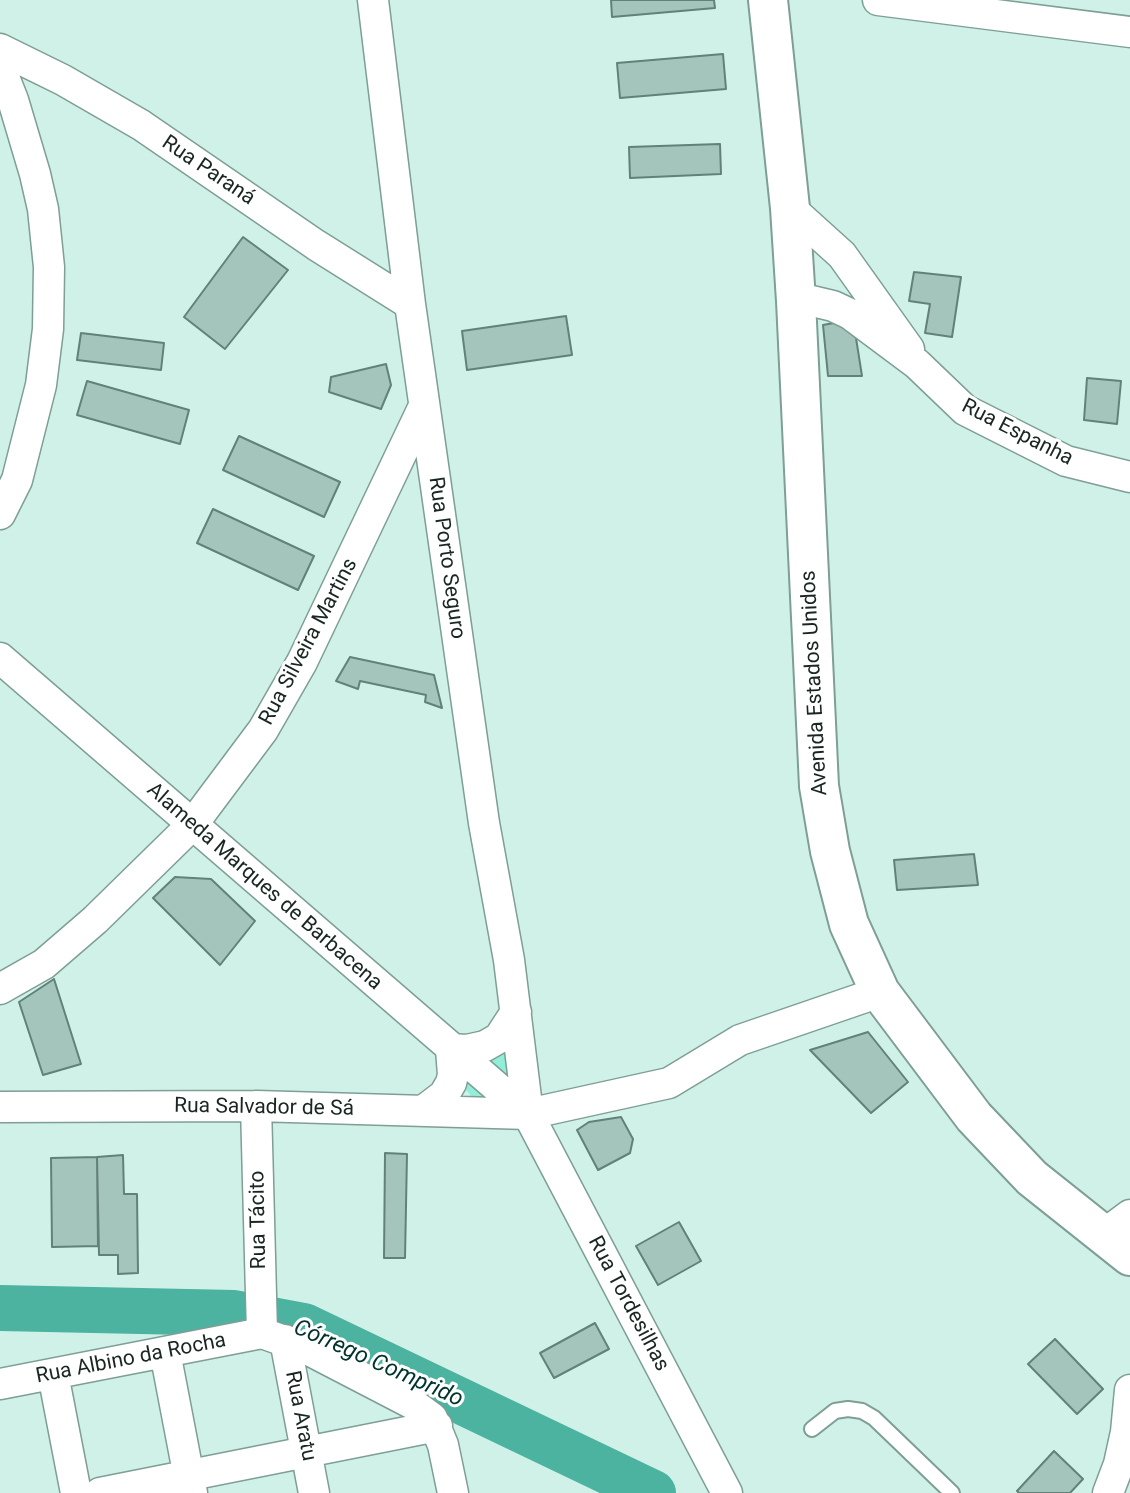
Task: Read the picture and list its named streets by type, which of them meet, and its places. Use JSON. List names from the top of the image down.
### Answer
{
  "streets": {
    "street": [
      "Rua Paraná",
      "Rua Espanha",
      "Rua Porto Seguro",
      "Rua Silveira Martins",
      "Avenida Estados Unidos",
      "Alameda Marques de Barbacena",
      "Rua Salvador de Sá",
      "Rua Tácito",
      "Rua Tordesilhas",
      "Rua Albino da Rocha",
      "Rua Aratu"
    ]
  },
  "crossings": [
    ["Rua Paraná", "Rua Porto Seguro"],
    ["Rua Espanha", "Avenida Estados Unidos"],
    ["Rua Porto Seguro", "Rua Silveira Martins"],
    ["Rua Porto Seguro", "Alameda Marques de Barbacena"],
    ["Rua Porto Seguro", "Rua Salvador de Sá"],
    ["Rua Porto Seguro", "Rua Tordesilhas"],
    ["Rua Silveira Martins", "Alameda Marques de Barbacena"],
    ["Avenida Estados Unidos", "Rua Salvador de Sá"],
    ["Alameda Marques de Barbacena", "Rua Salvador de Sá"],
    ["Alameda Marques de Barbacena", "Rua Tordesilhas"],
    ["Rua Salvador de Sá", "Rua Tácito"],
    ["Rua Salvador de Sá", "Rua Tordesilhas"],
    ["Rua Tácito", "Rua Albino da Rocha"],
    ["Rua Tácito", "Rua Aratu"],
    ["Rua Albino da Rocha", "Rua Aratu"]
  ],
  "water": ["Córrego Comprido"]
}
